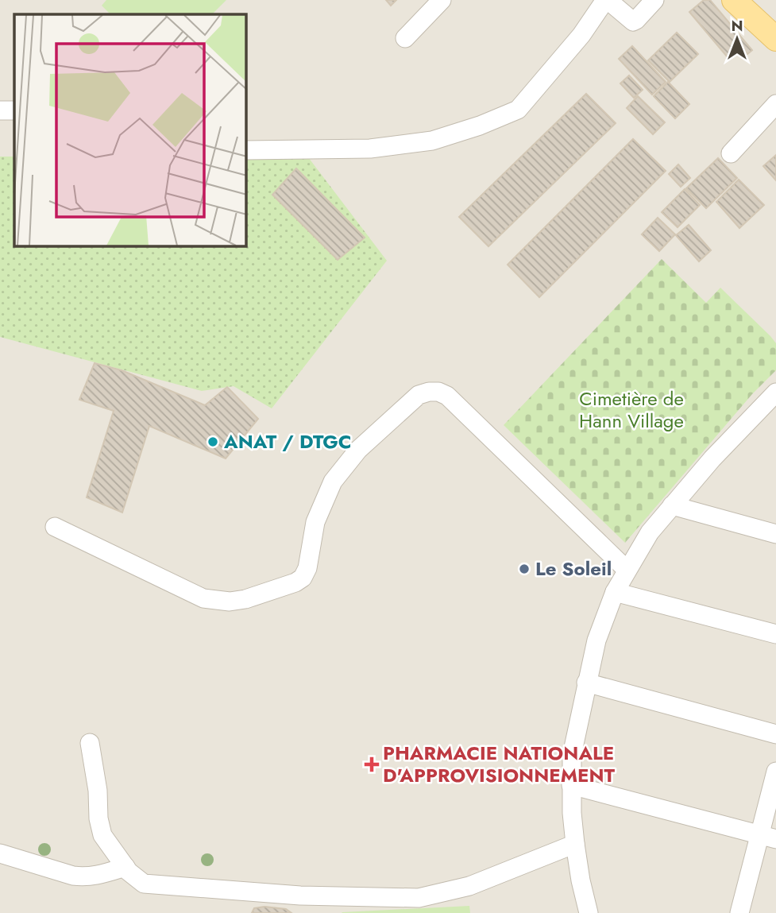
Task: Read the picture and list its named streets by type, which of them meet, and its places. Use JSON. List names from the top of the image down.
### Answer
{
  "parks": ["Cimetière de Hann Village"],
  "places": {
    "other": ["ANAT / DTGC", "Le Soleil"],
    "health": ["PHARMACIE NATIONALE D'APPROVISIONNEMENT"]
  },
  "north": "top"
}
